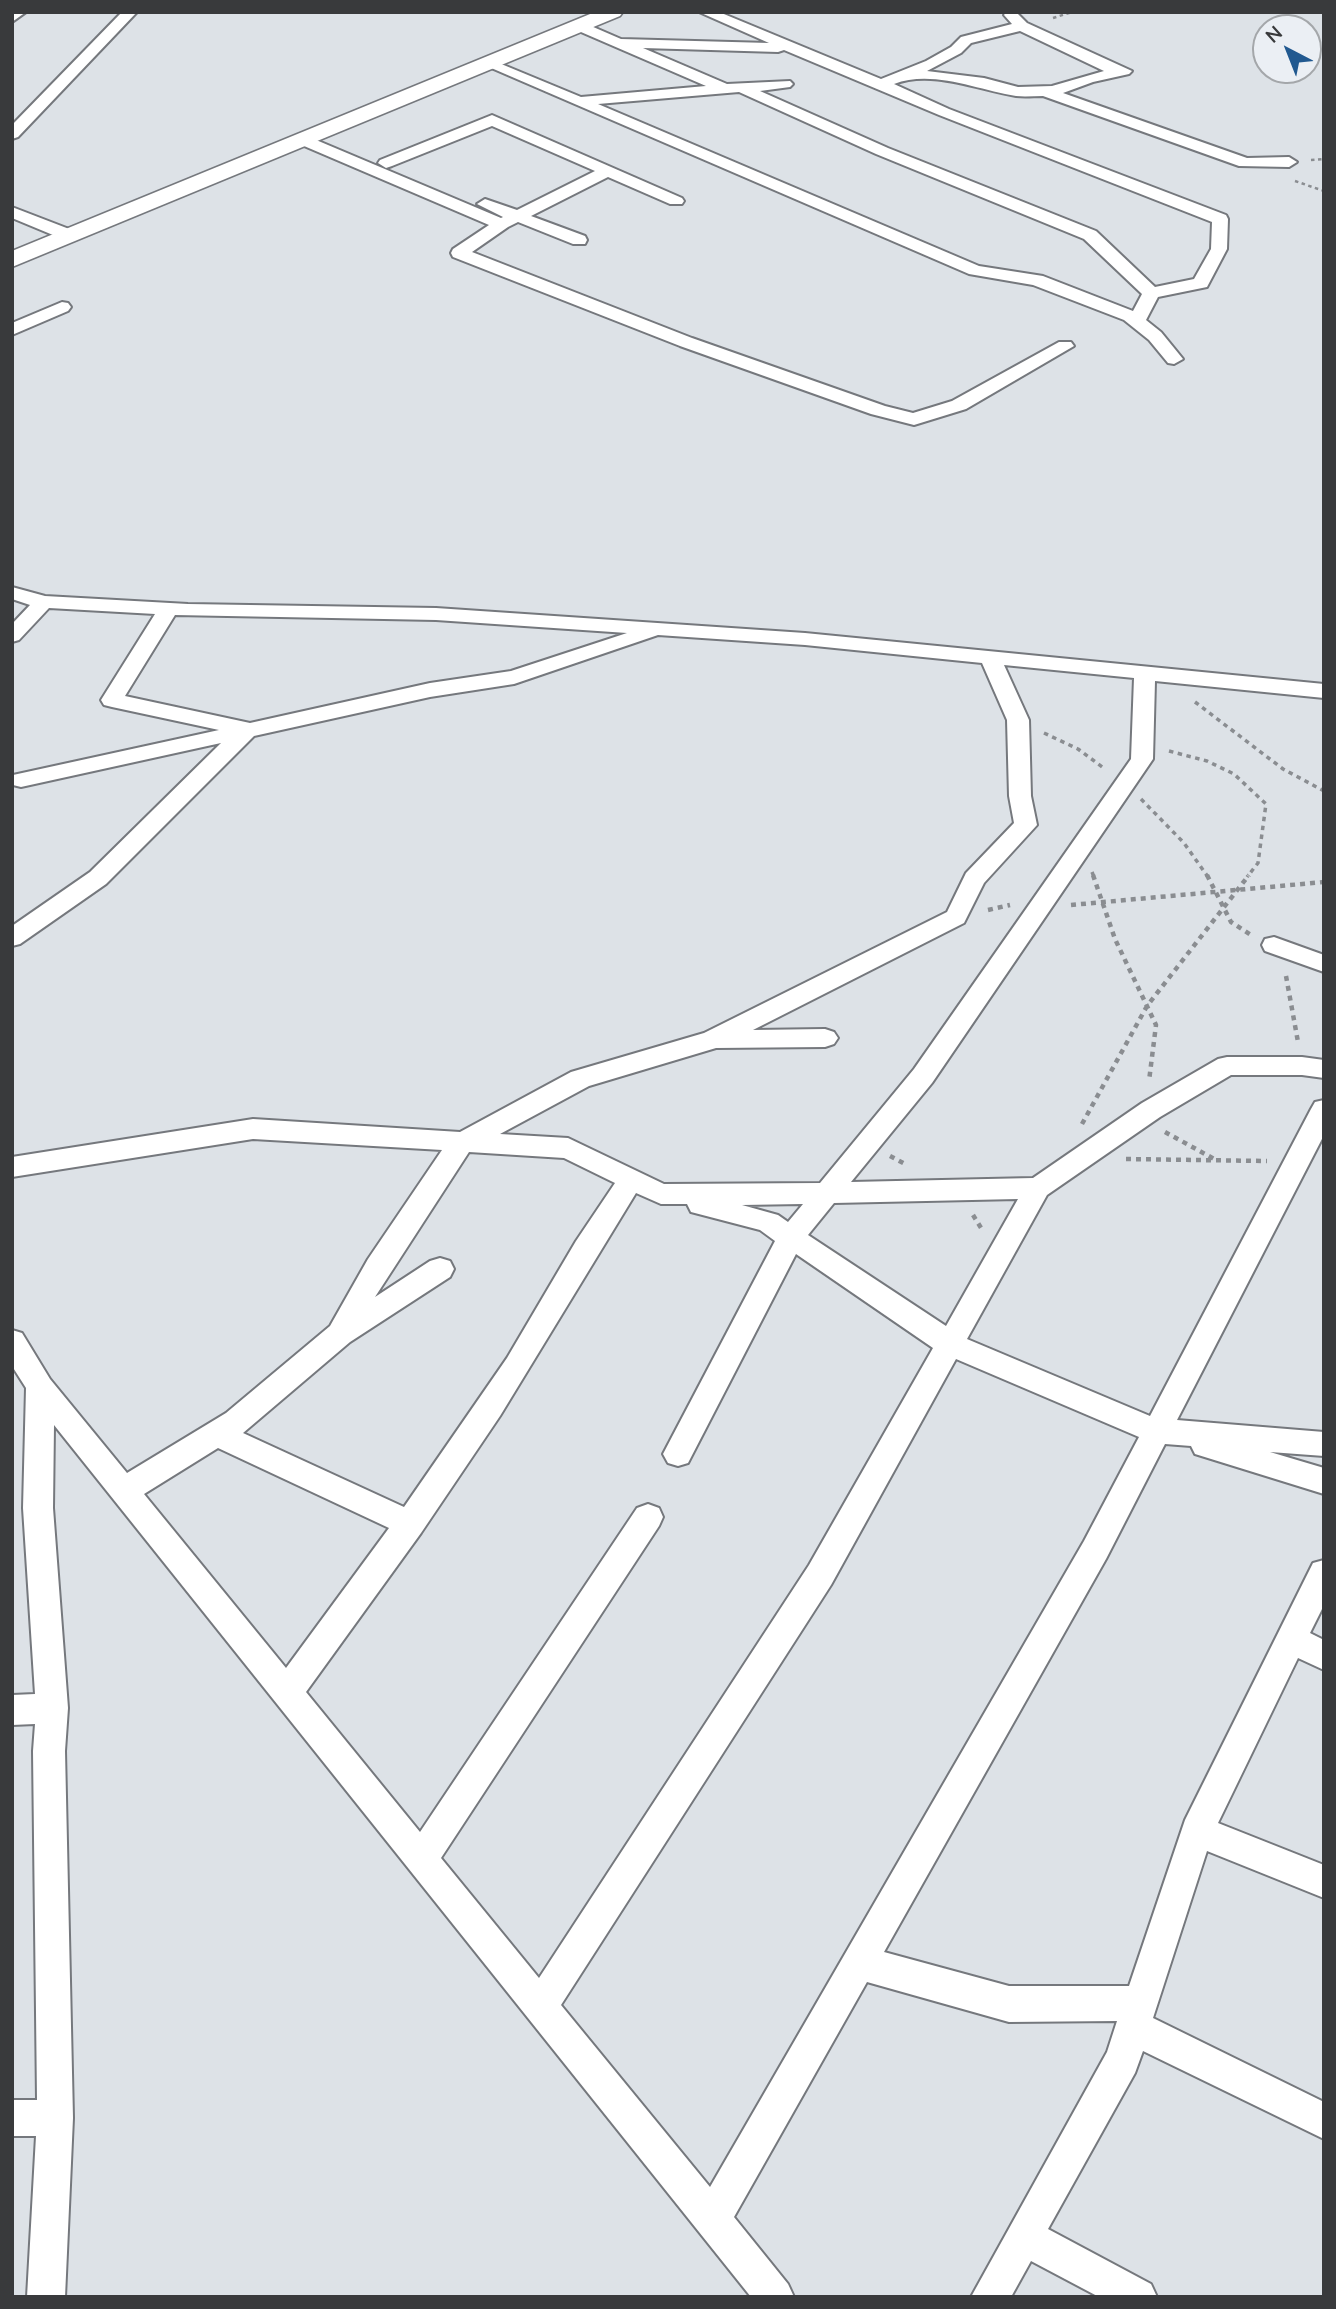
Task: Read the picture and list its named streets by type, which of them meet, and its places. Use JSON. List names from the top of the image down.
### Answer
{
  "north": "top left"
}
